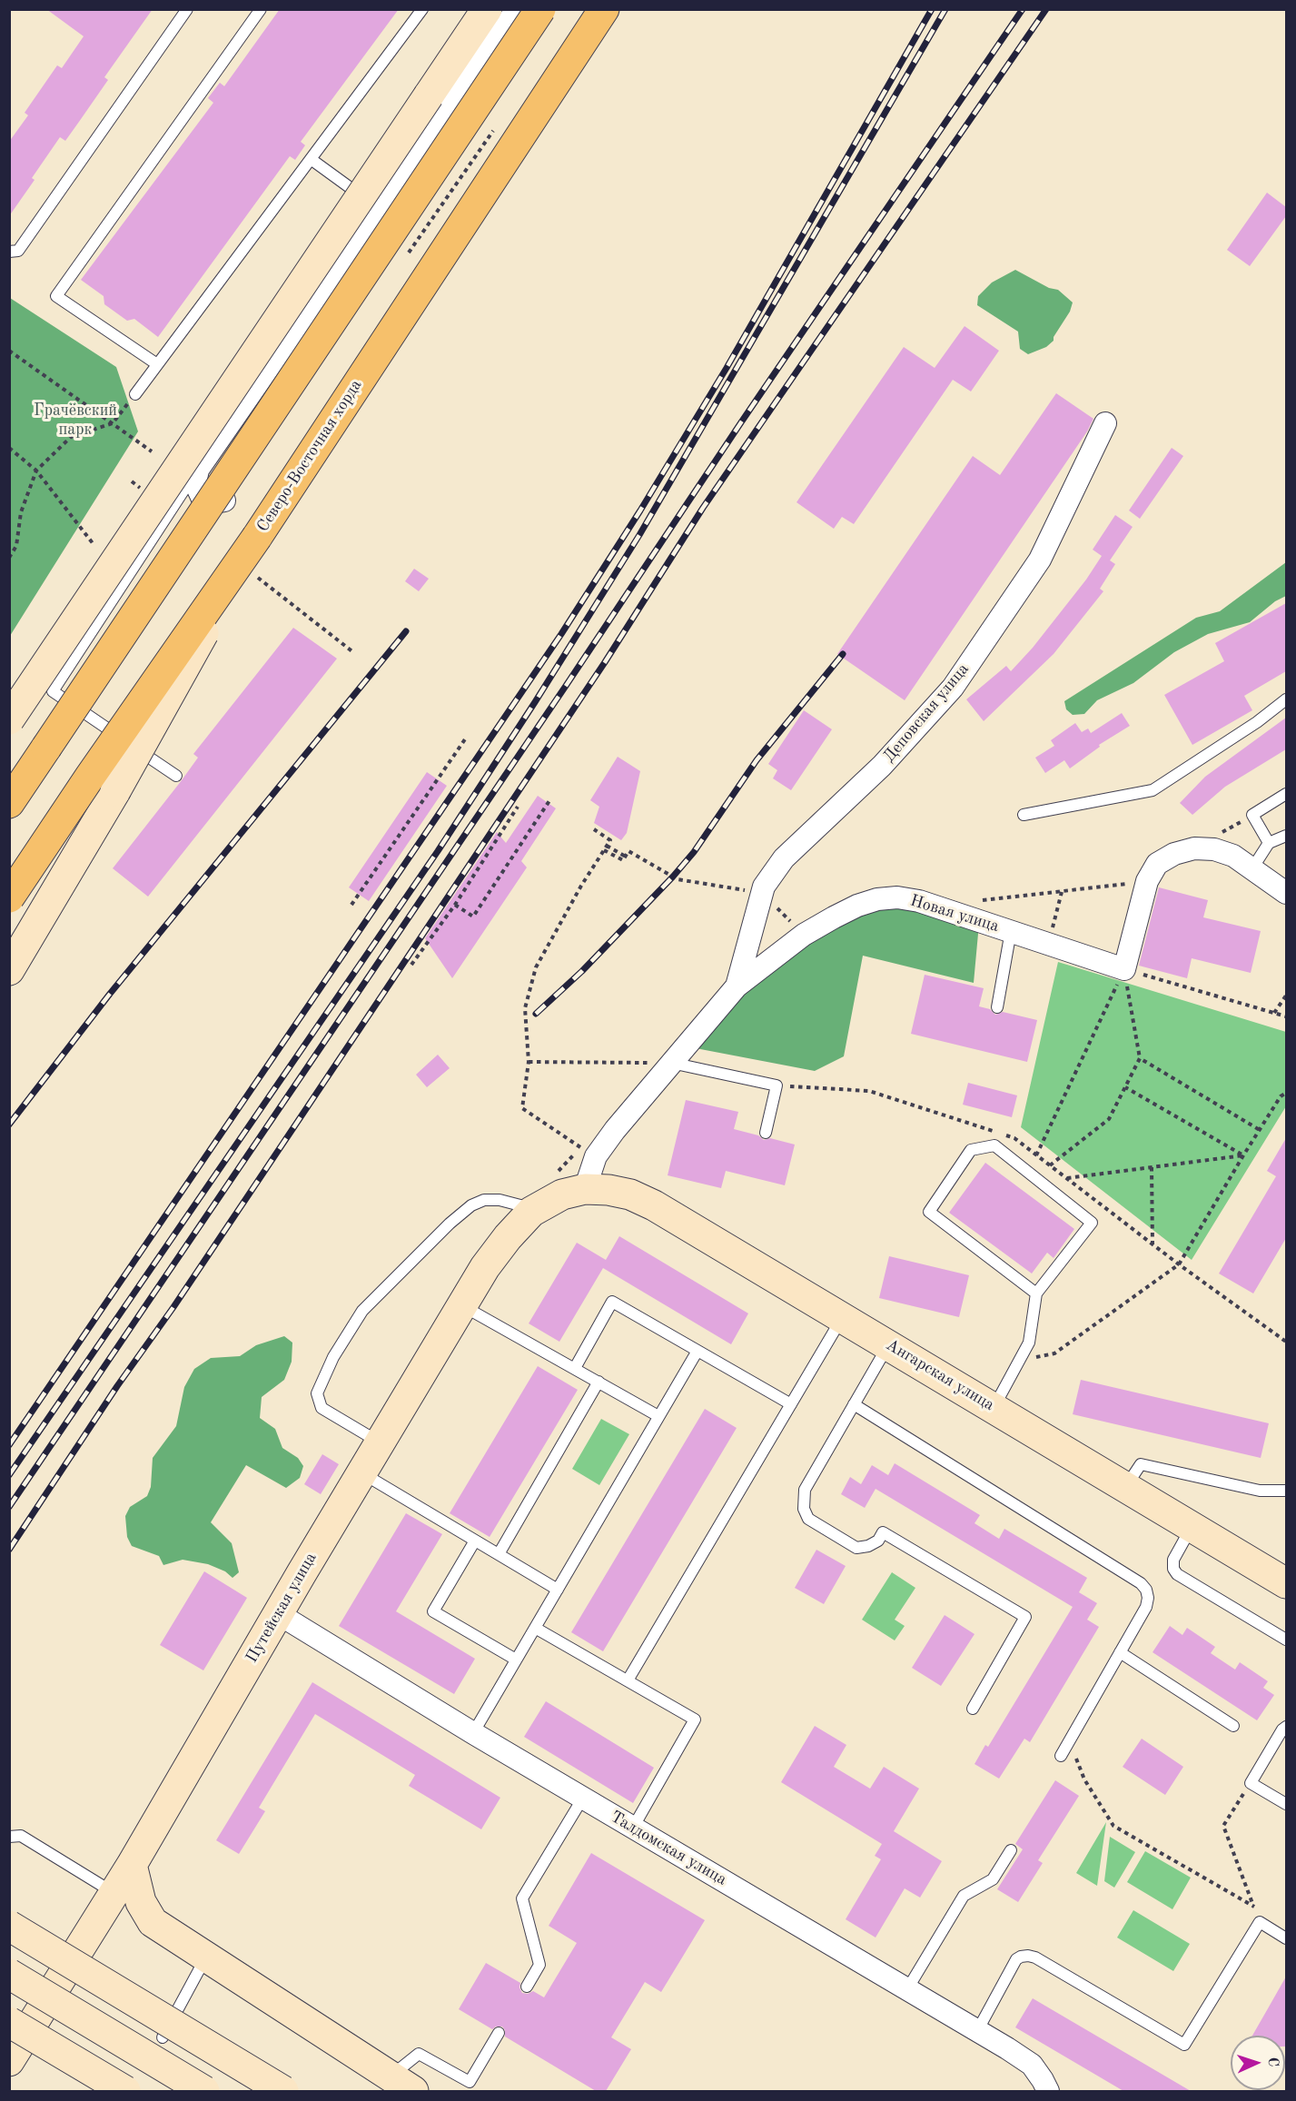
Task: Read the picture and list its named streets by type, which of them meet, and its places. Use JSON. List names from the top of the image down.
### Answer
{
  "streets": {
    "main road": ["Северо-Восточная хорда"],
    "street": [
      "Деповская улица",
      "Новая улица",
      "Ангарская улица",
      "Путейская улица",
      "Талдомская улица"
    ]
  },
  "crossings": [
    ["Деповская улица", "Новая улица"],
    ["Новая улица", "Ангарская улица"],
    ["Новая улица", "Путейская улица"],
    ["Ангарская улица", "Путейская улица"],
    ["Путейская улица", "Талдомская улица"]
  ],
  "parks": ["Грачёвский парк"],
  "north": "right"
}
